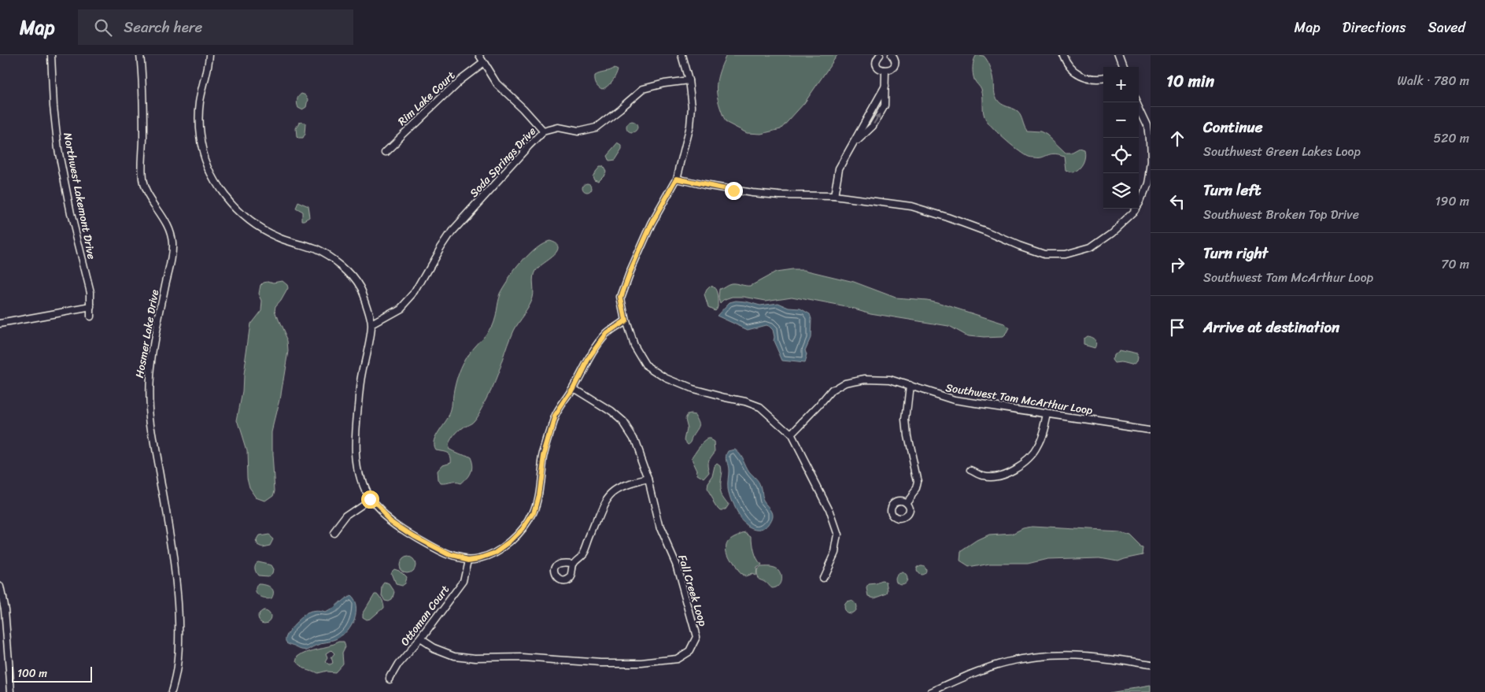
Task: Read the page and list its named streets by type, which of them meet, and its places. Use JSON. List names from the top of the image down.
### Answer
{
  "streets": {
    "street": [
      "Rim Lake Court",
      "Soda Springs Drive",
      "Northwest Lakemont Drive",
      "Hosmer Lake Drive",
      "Southwest Tam McArthur Loop",
      "Fall Creek Loop",
      "Ottoman Court"
    ]
  },
  "crossings": [
    ["Fall Creek Loop", "Ottoman Court"]
  ],
  "scale_bar": "100 m",
  "page": {
    "header": "Map",
    "search": "Search here",
    "nav": ["Map", "Directions", "Saved"],
    "heading": ["10 min", "Walk · 780 m"],
    "map_buttons": ["+", "−"],
    "list": [
      ["Continue", "Southwest Green Lakes Loop", "520 m"],
      ["Turn left", "Southwest Broken Top Drive", "190 m"],
      ["Turn right", "Southwest Tam McArthur Loop", "70 m"],
      "Arrive at destination"
    ],
    "scale": "100 m"
  }
}
